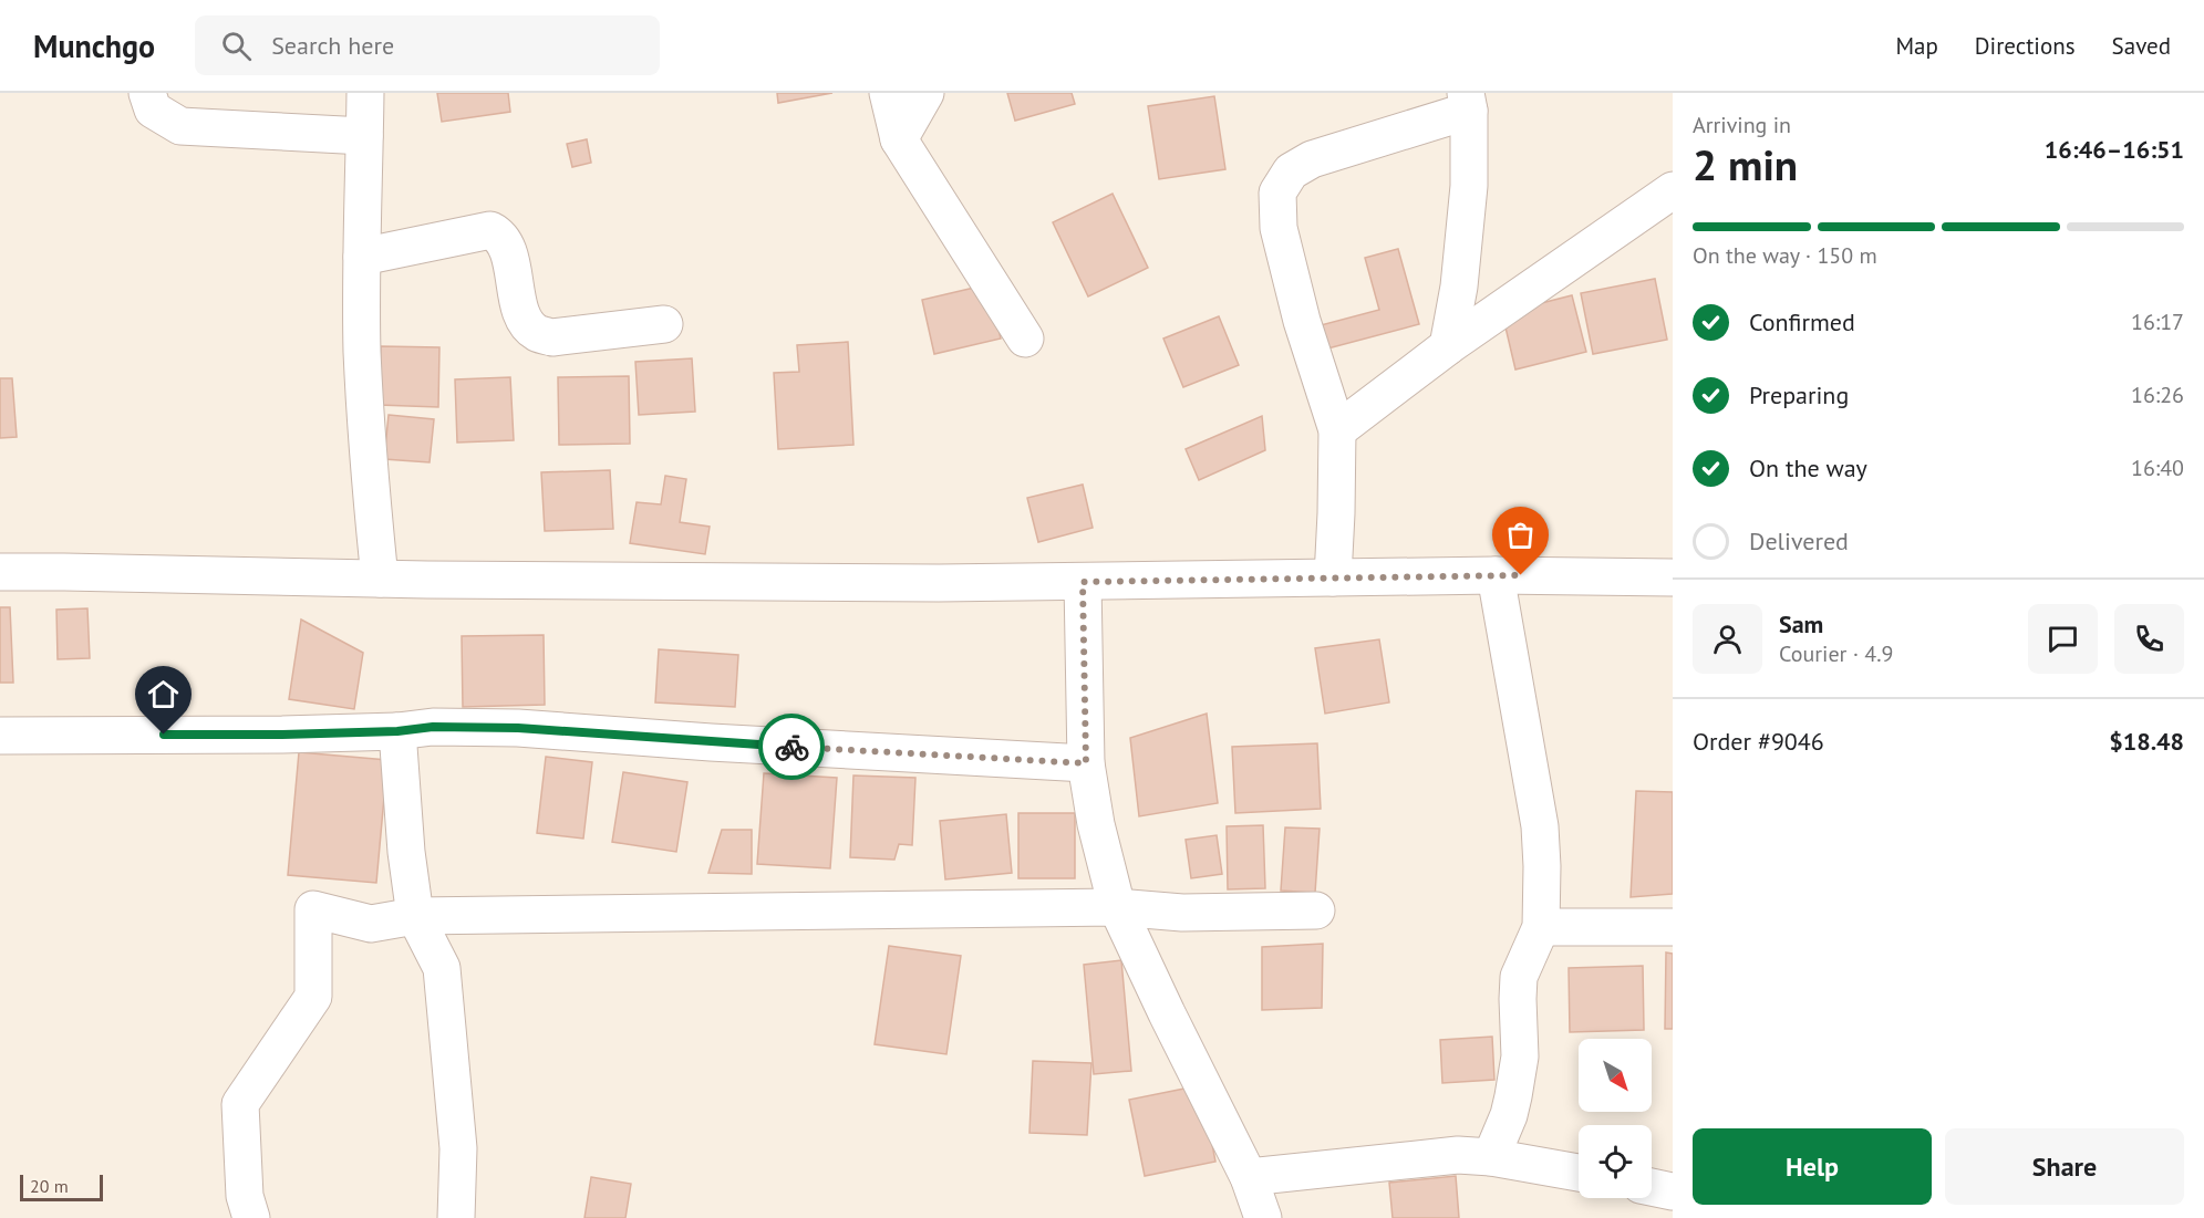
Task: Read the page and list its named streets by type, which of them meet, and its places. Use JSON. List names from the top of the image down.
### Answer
{
  "scale_bar": "20 m",
  "north": "bottom right",
  "page": {
    "header": "Munchgo",
    "search": "Search here",
    "nav": ["Map", "Directions", "Saved"],
    "heading": ["2 min", "Arriving in", "16:46–16:51"],
    "panel": [
      "Sam",
      "Courier · 4.9",
      "Order #9046",
      "$18.48"
    ],
    "bar": "On the way · 150 m",
    "list": [
      ["Confirmed", "16:17"],
      ["Preparing", "16:26"],
      ["On the way", "16:40"],
      "Delivered"
    ],
    "buttons": ["Help", "Share"],
    "scale": "20 m"
  }
}
